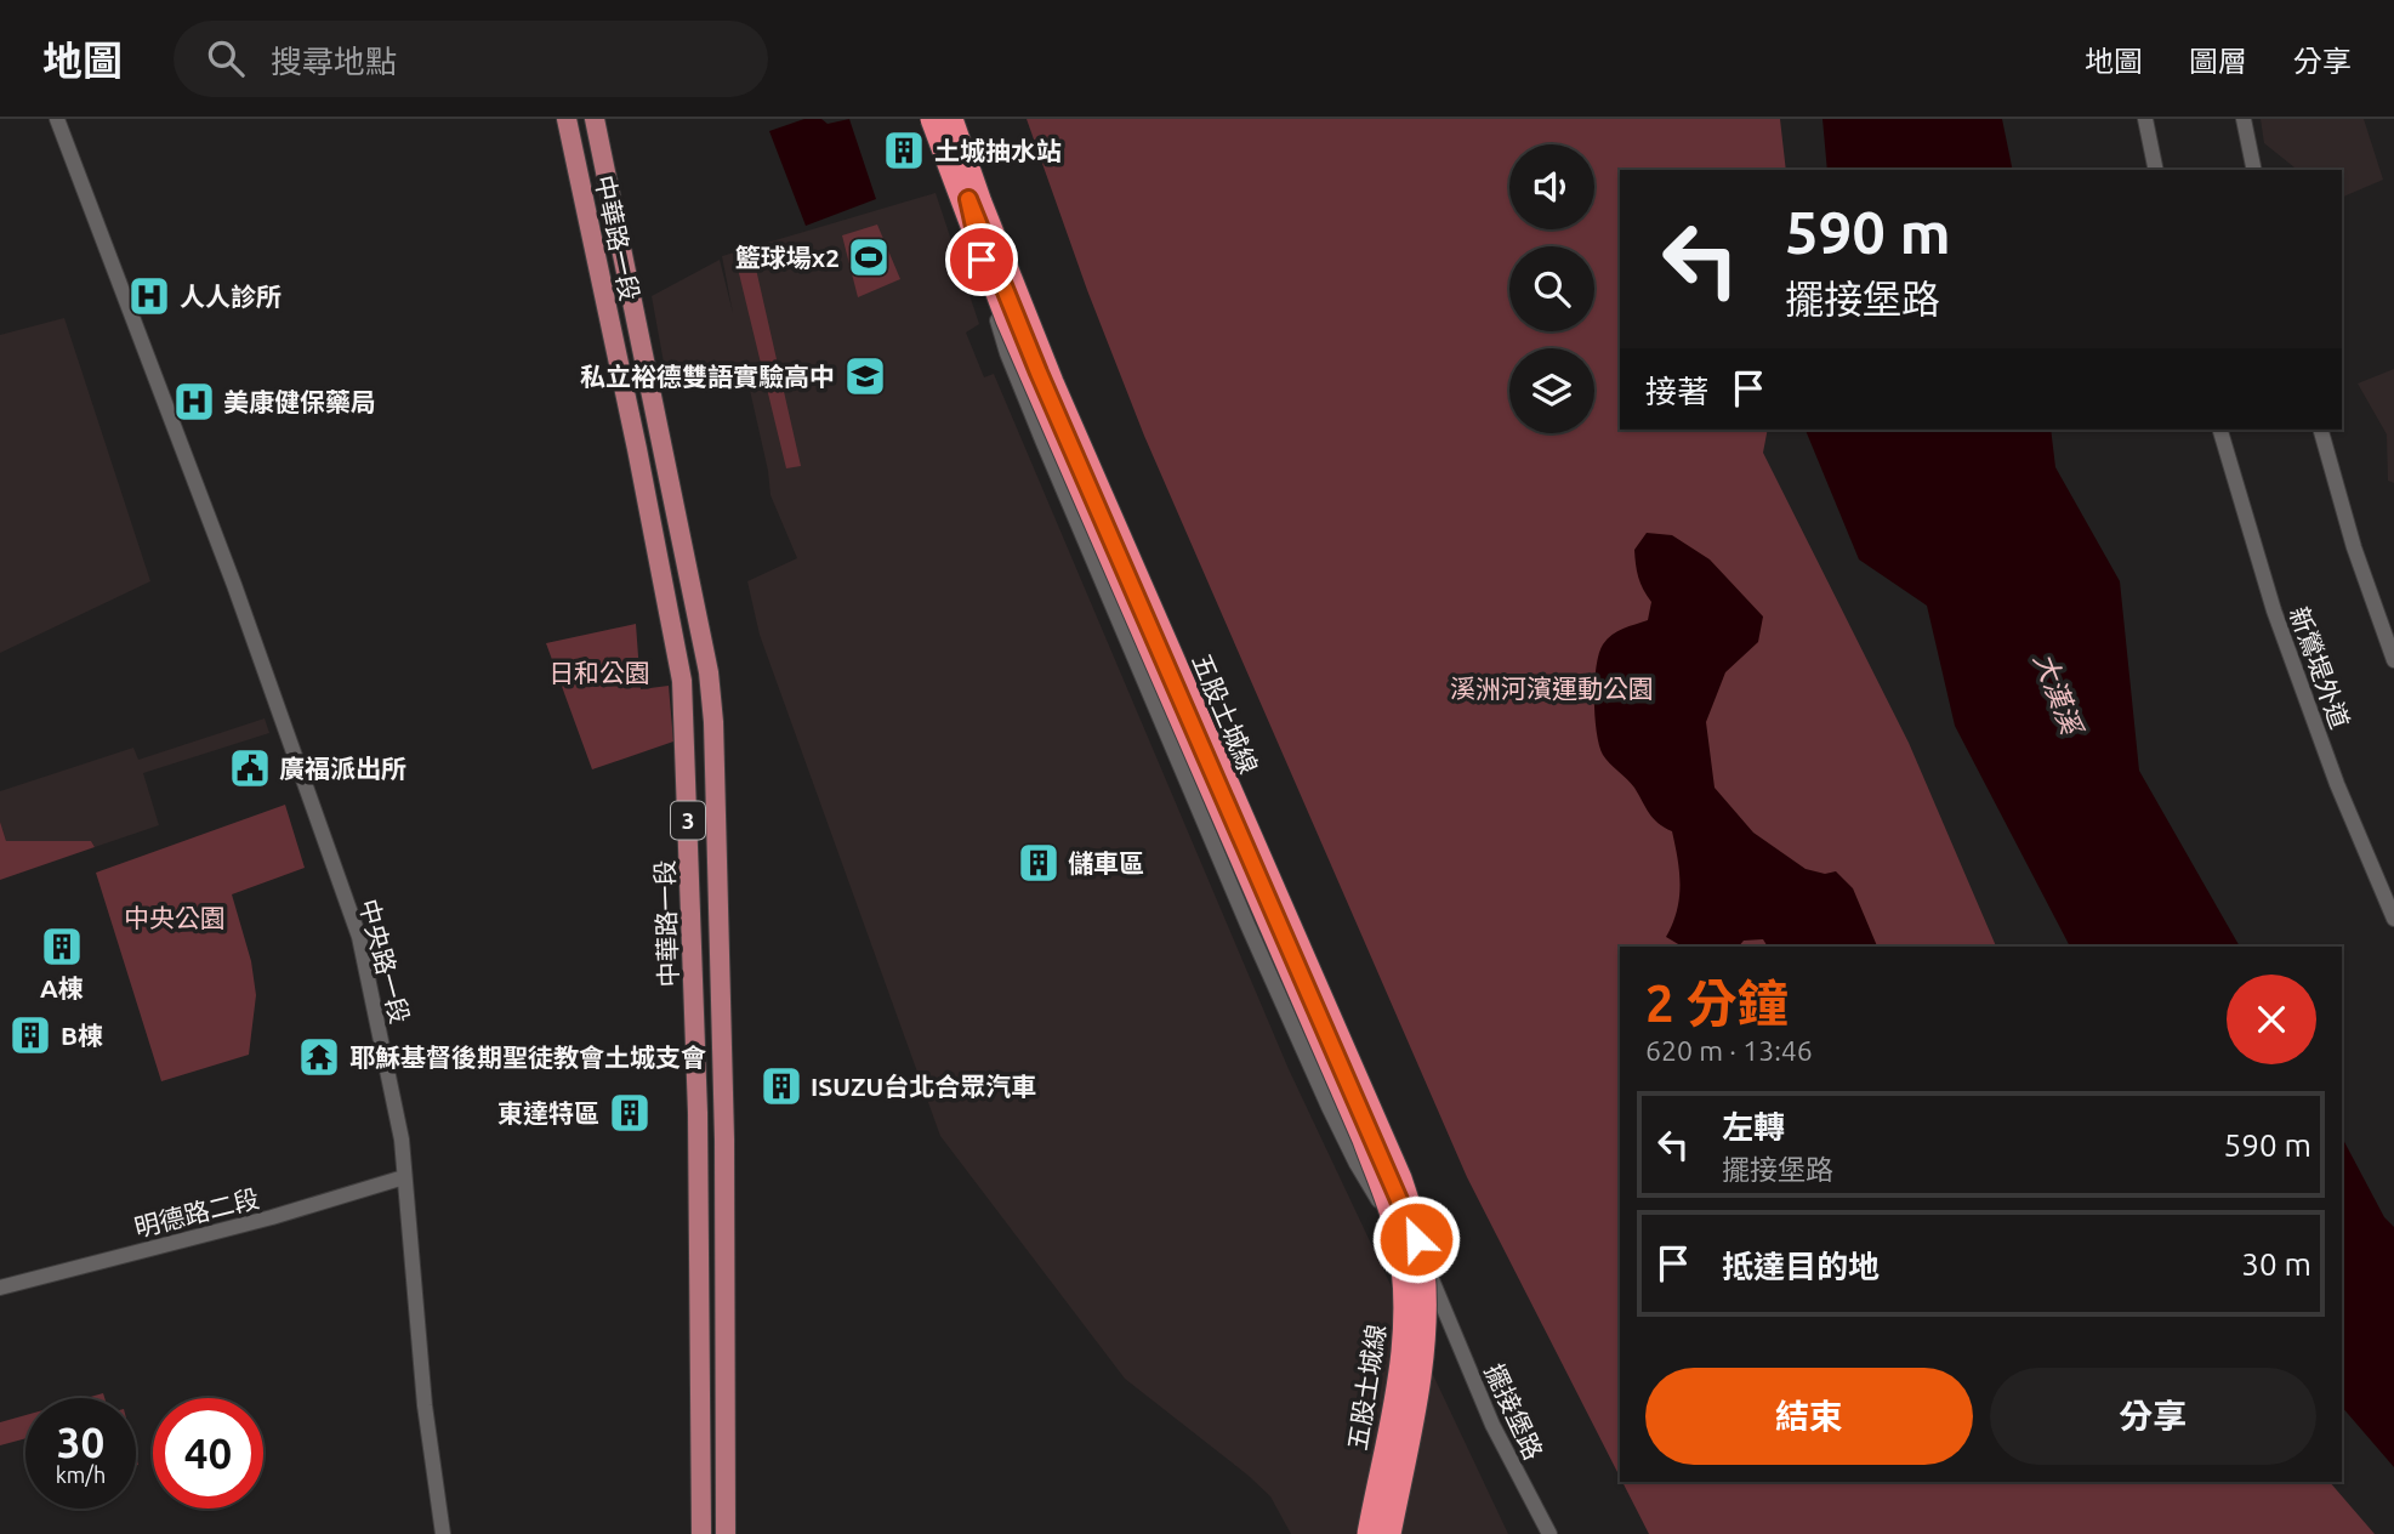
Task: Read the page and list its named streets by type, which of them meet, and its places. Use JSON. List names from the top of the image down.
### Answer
{
  "streets": {
    "highway": ["五股土城線"],
    "main road": ["中華路一段", "3"],
    "street": [
      "新鶯堤外道",
      "中央路一段",
      "明德路二段",
      "擺接堡路"
    ]
  },
  "crossings": [
    ["中央路一段", "明德路二段"]
  ],
  "water": ["大漢溪"],
  "parks": ["日和公園", "溪洲河濱運動公園", "中央公園"],
  "places": {
    "building": [
      "土城抽水站",
      "儲車區",
      "A棟",
      "B棟",
      "ISUZU台北合眾汽車",
      "東達特區"
    ],
    "sports": ["籃球場x2"],
    "hospital": ["人人診所", "美康健保藥局"],
    "school or university": ["私立裕德雙語實驗高中"],
    "public building": ["廣福派出所"],
    "temple": ["耶穌基督後期聖徒教會土城支會"]
  },
  "page": {
    "header": "地圖",
    "search": "搜尋地點",
    "nav": ["地圖", "圖層", "分享"],
    "turn": ["590 m", "擺接堡路"],
    "then": "接著",
    "heading": ["2 分鐘", "620 m · 13:46"],
    "list": [
      {
        "name": "左轉",
        "note": "擺接堡路",
        "value": "590 m"
      },
      {
        "name": "抵達目的地",
        "value": "30 m"
      }
    ],
    "buttons": ["結束", "分享"],
    "speed": "30 km/h",
    "limit": "40"
  }
}
